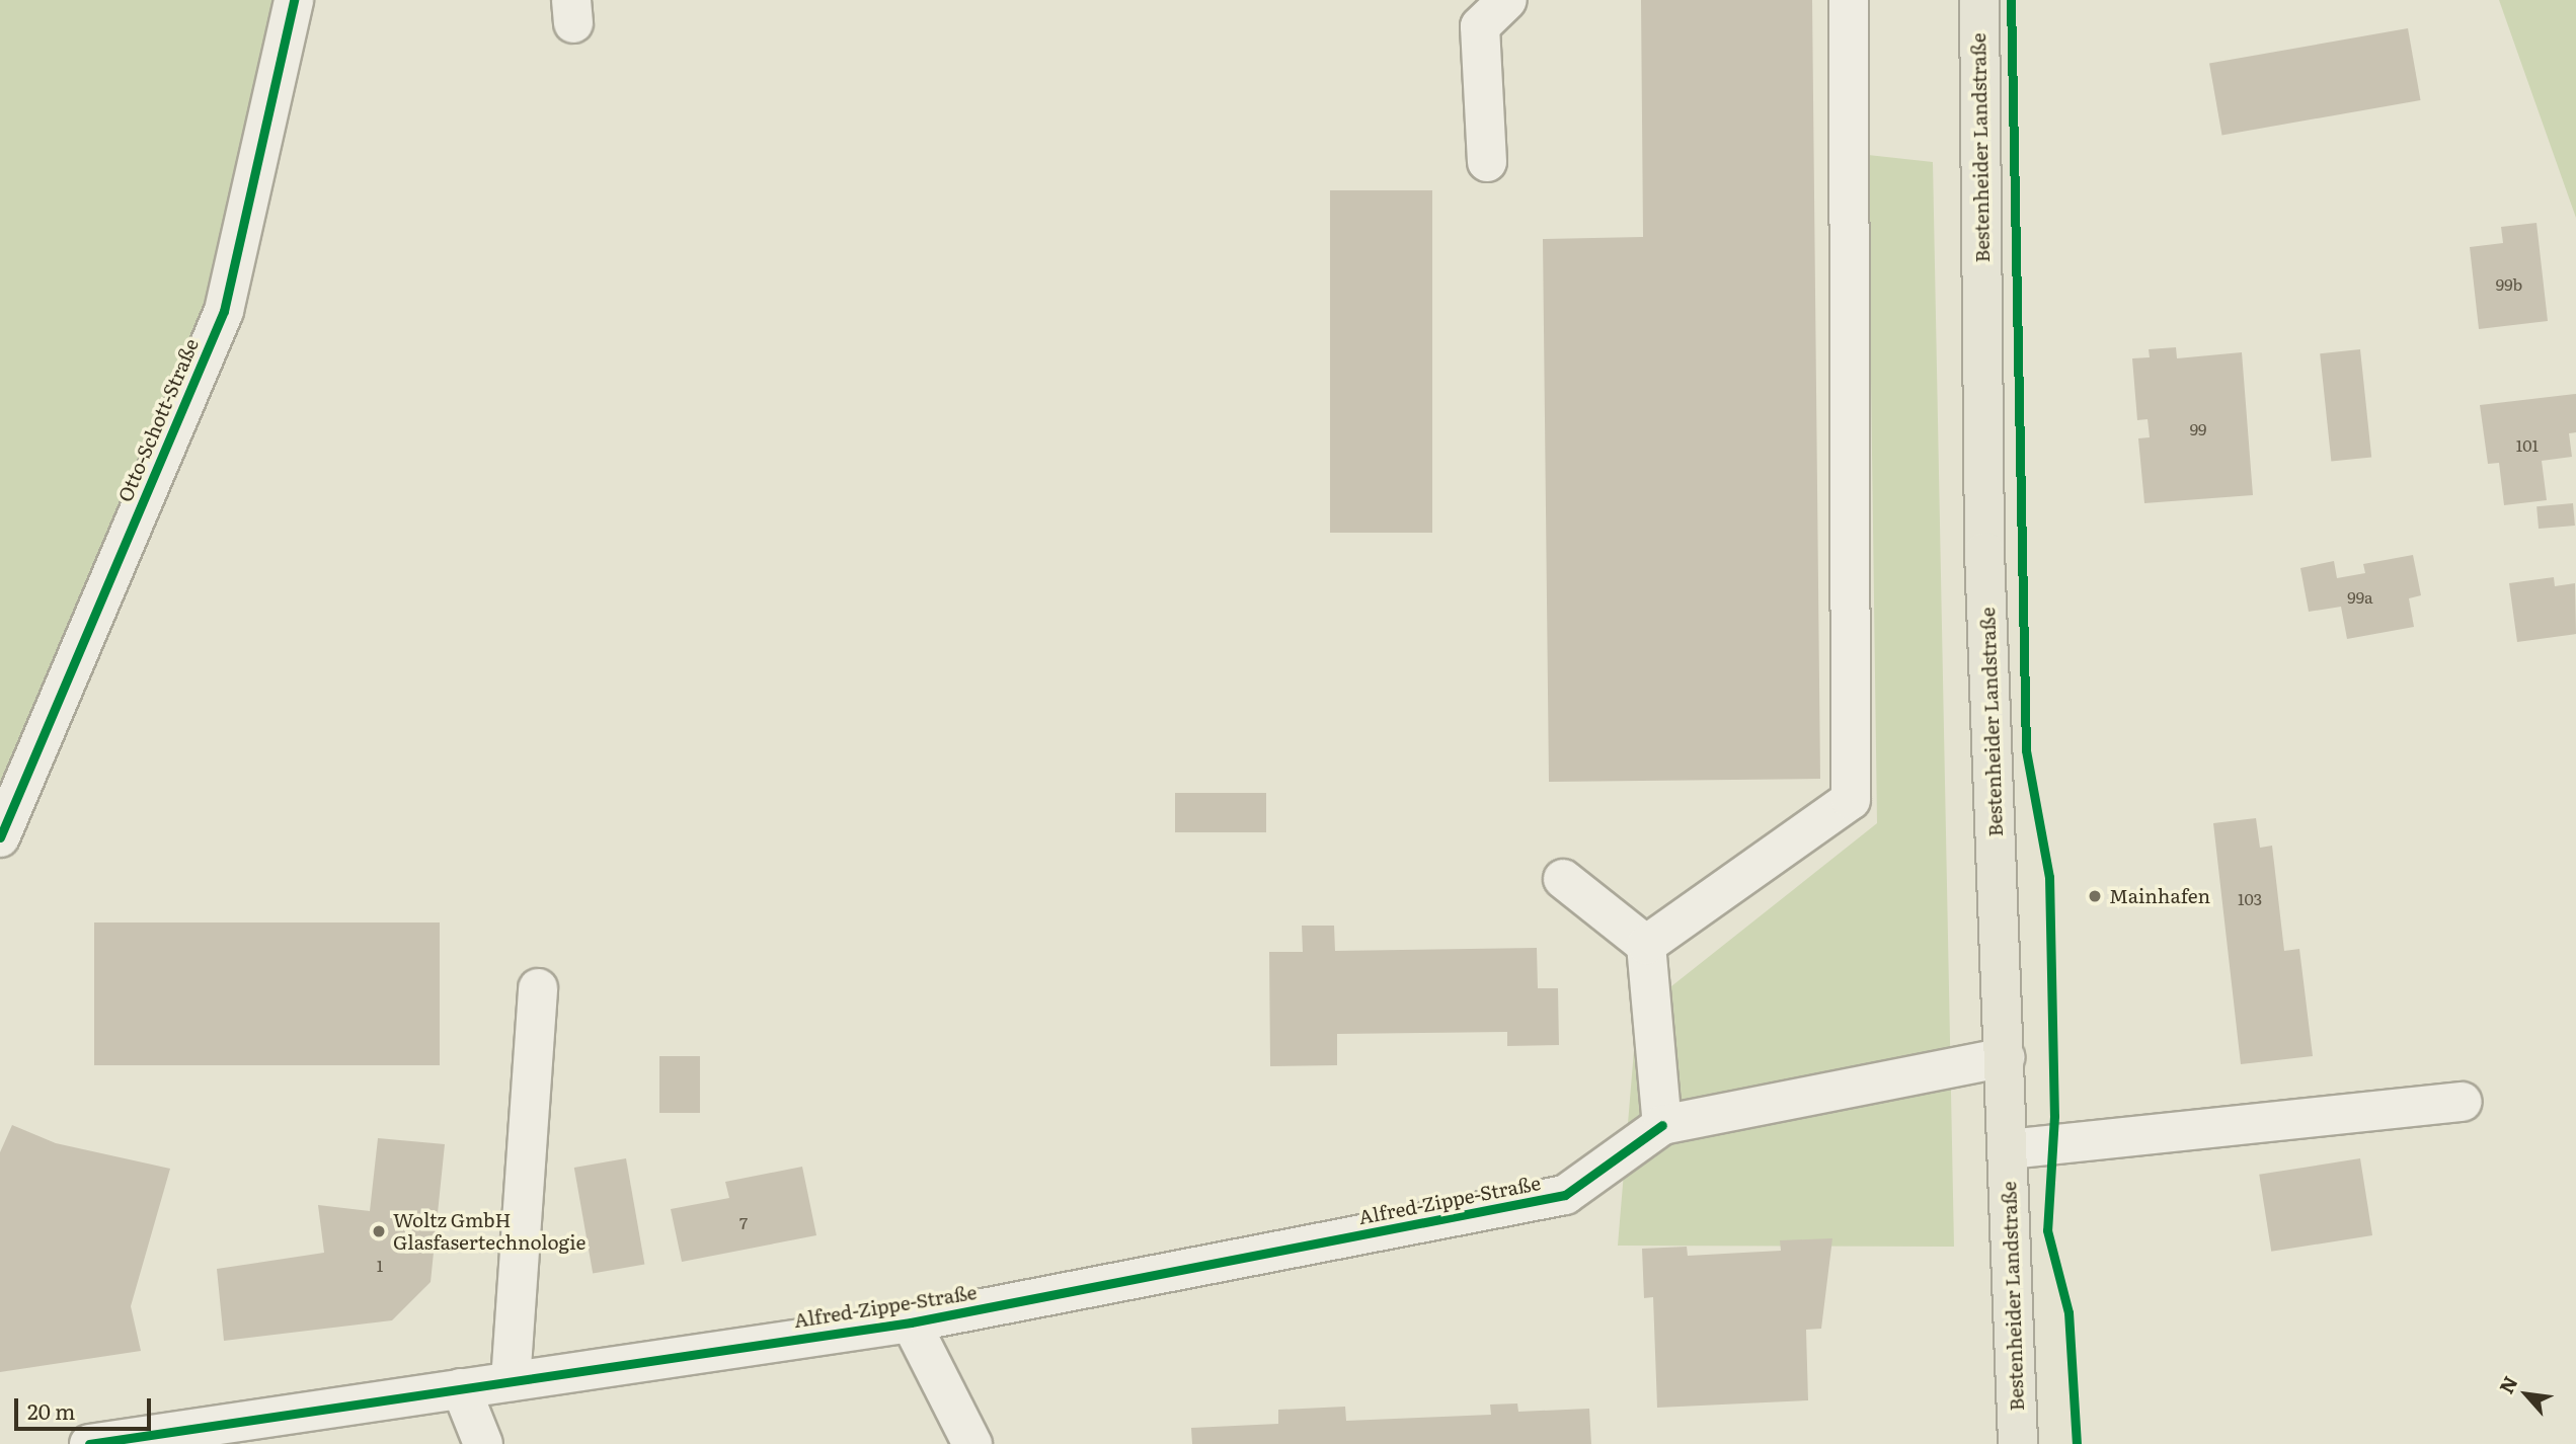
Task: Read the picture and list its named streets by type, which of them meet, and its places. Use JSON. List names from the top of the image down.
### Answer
{
  "streets": {
    "main road": ["Bestenheider Landstraße"],
    "street": ["Otto-Schott-Straße", "Alfred-Zippe-Straße"]
  },
  "places": ["Mainhafen", "Woltz GmbH Glasfasertechnologie"],
  "house_numbers": [
    "99b",
    "99",
    "101",
    "99a",
    "103",
    "7",
    "1"
  ],
  "scale_bar": "20 m",
  "north": "top left"
}
